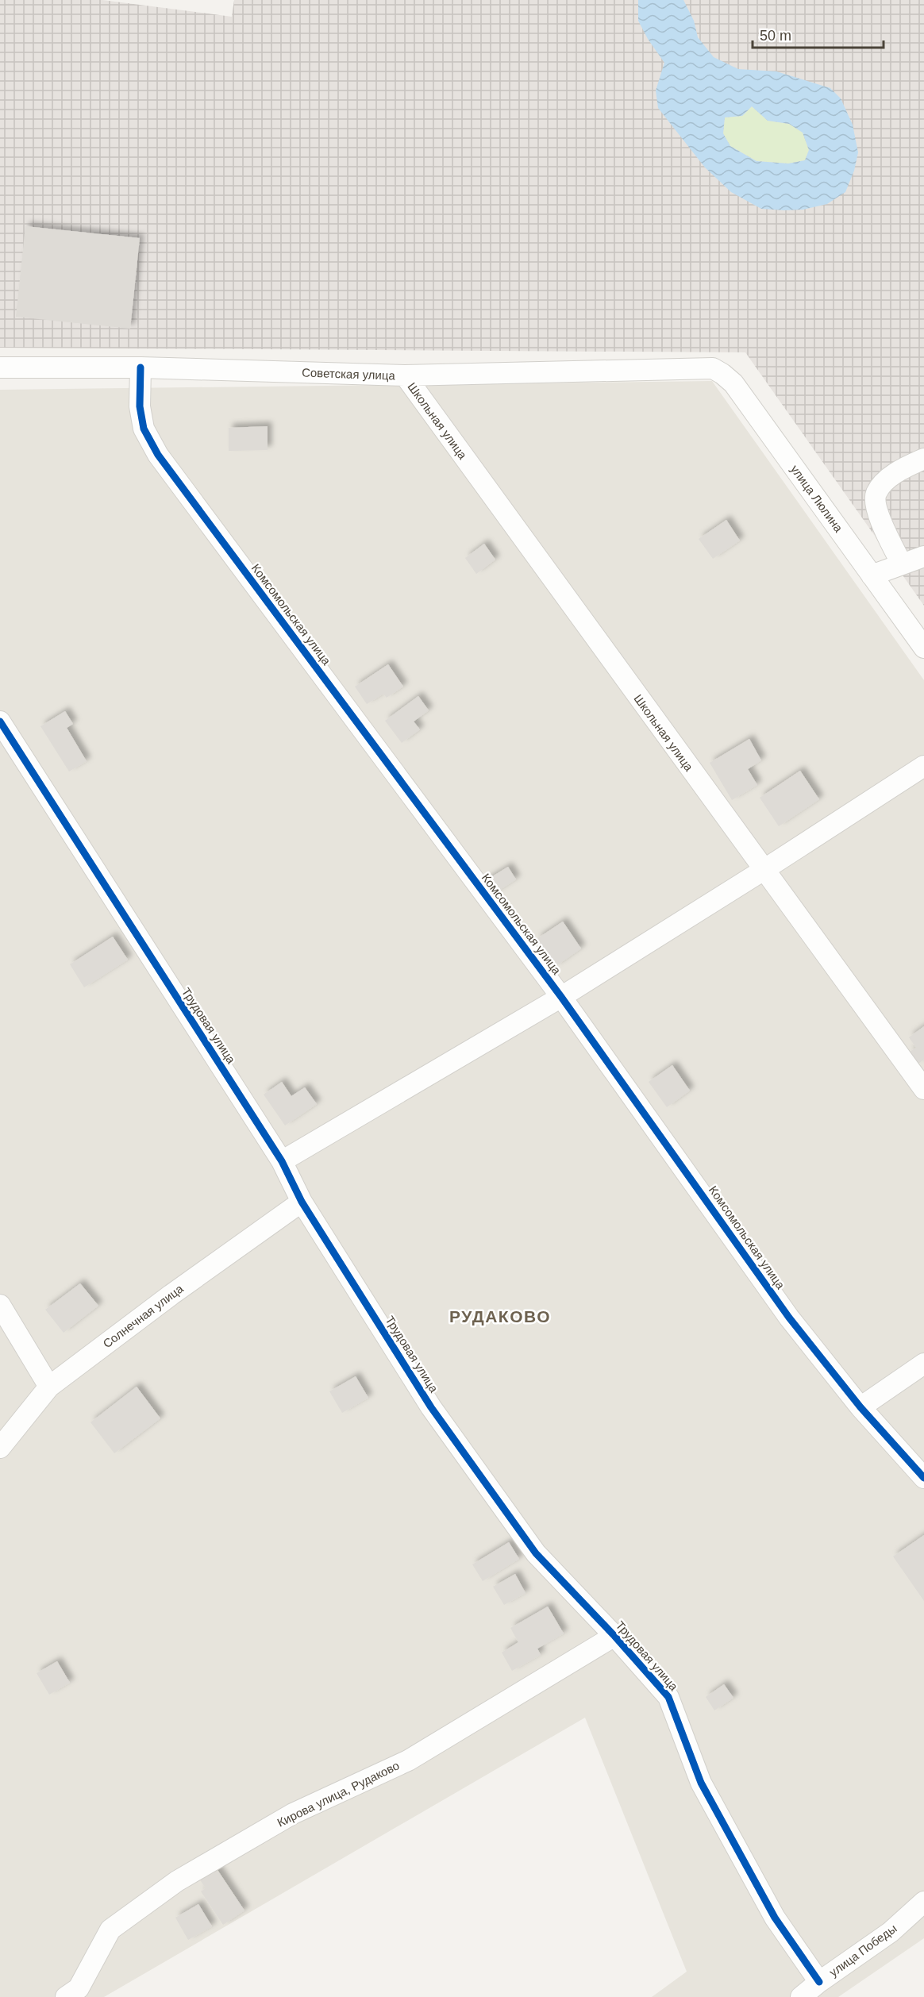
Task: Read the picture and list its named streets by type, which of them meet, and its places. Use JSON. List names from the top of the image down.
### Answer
{
  "streets": {
    "street": [
      "Советская улица",
      "Школьная улица",
      "улица Люлина",
      "Комсомольская улица",
      "Трудовая улица",
      "Солнечная улица",
      "Кирова улица, Рудаково",
      "улица Победы"
    ]
  },
  "crossings": [
    ["Советская улица", "Школьная улица"],
    ["Советская улица", "улица Люлина"],
    ["Советская улица", "Комсомольская улица"],
    ["Трудовая улица", "Солнечная улица"],
    ["Трудовая улица", "Кирова улица, Рудаково"],
    ["Трудовая улица", "улица Победы"]
  ],
  "districts": ["РУДАКОВО"],
  "scale_bar": "50 m"
}
